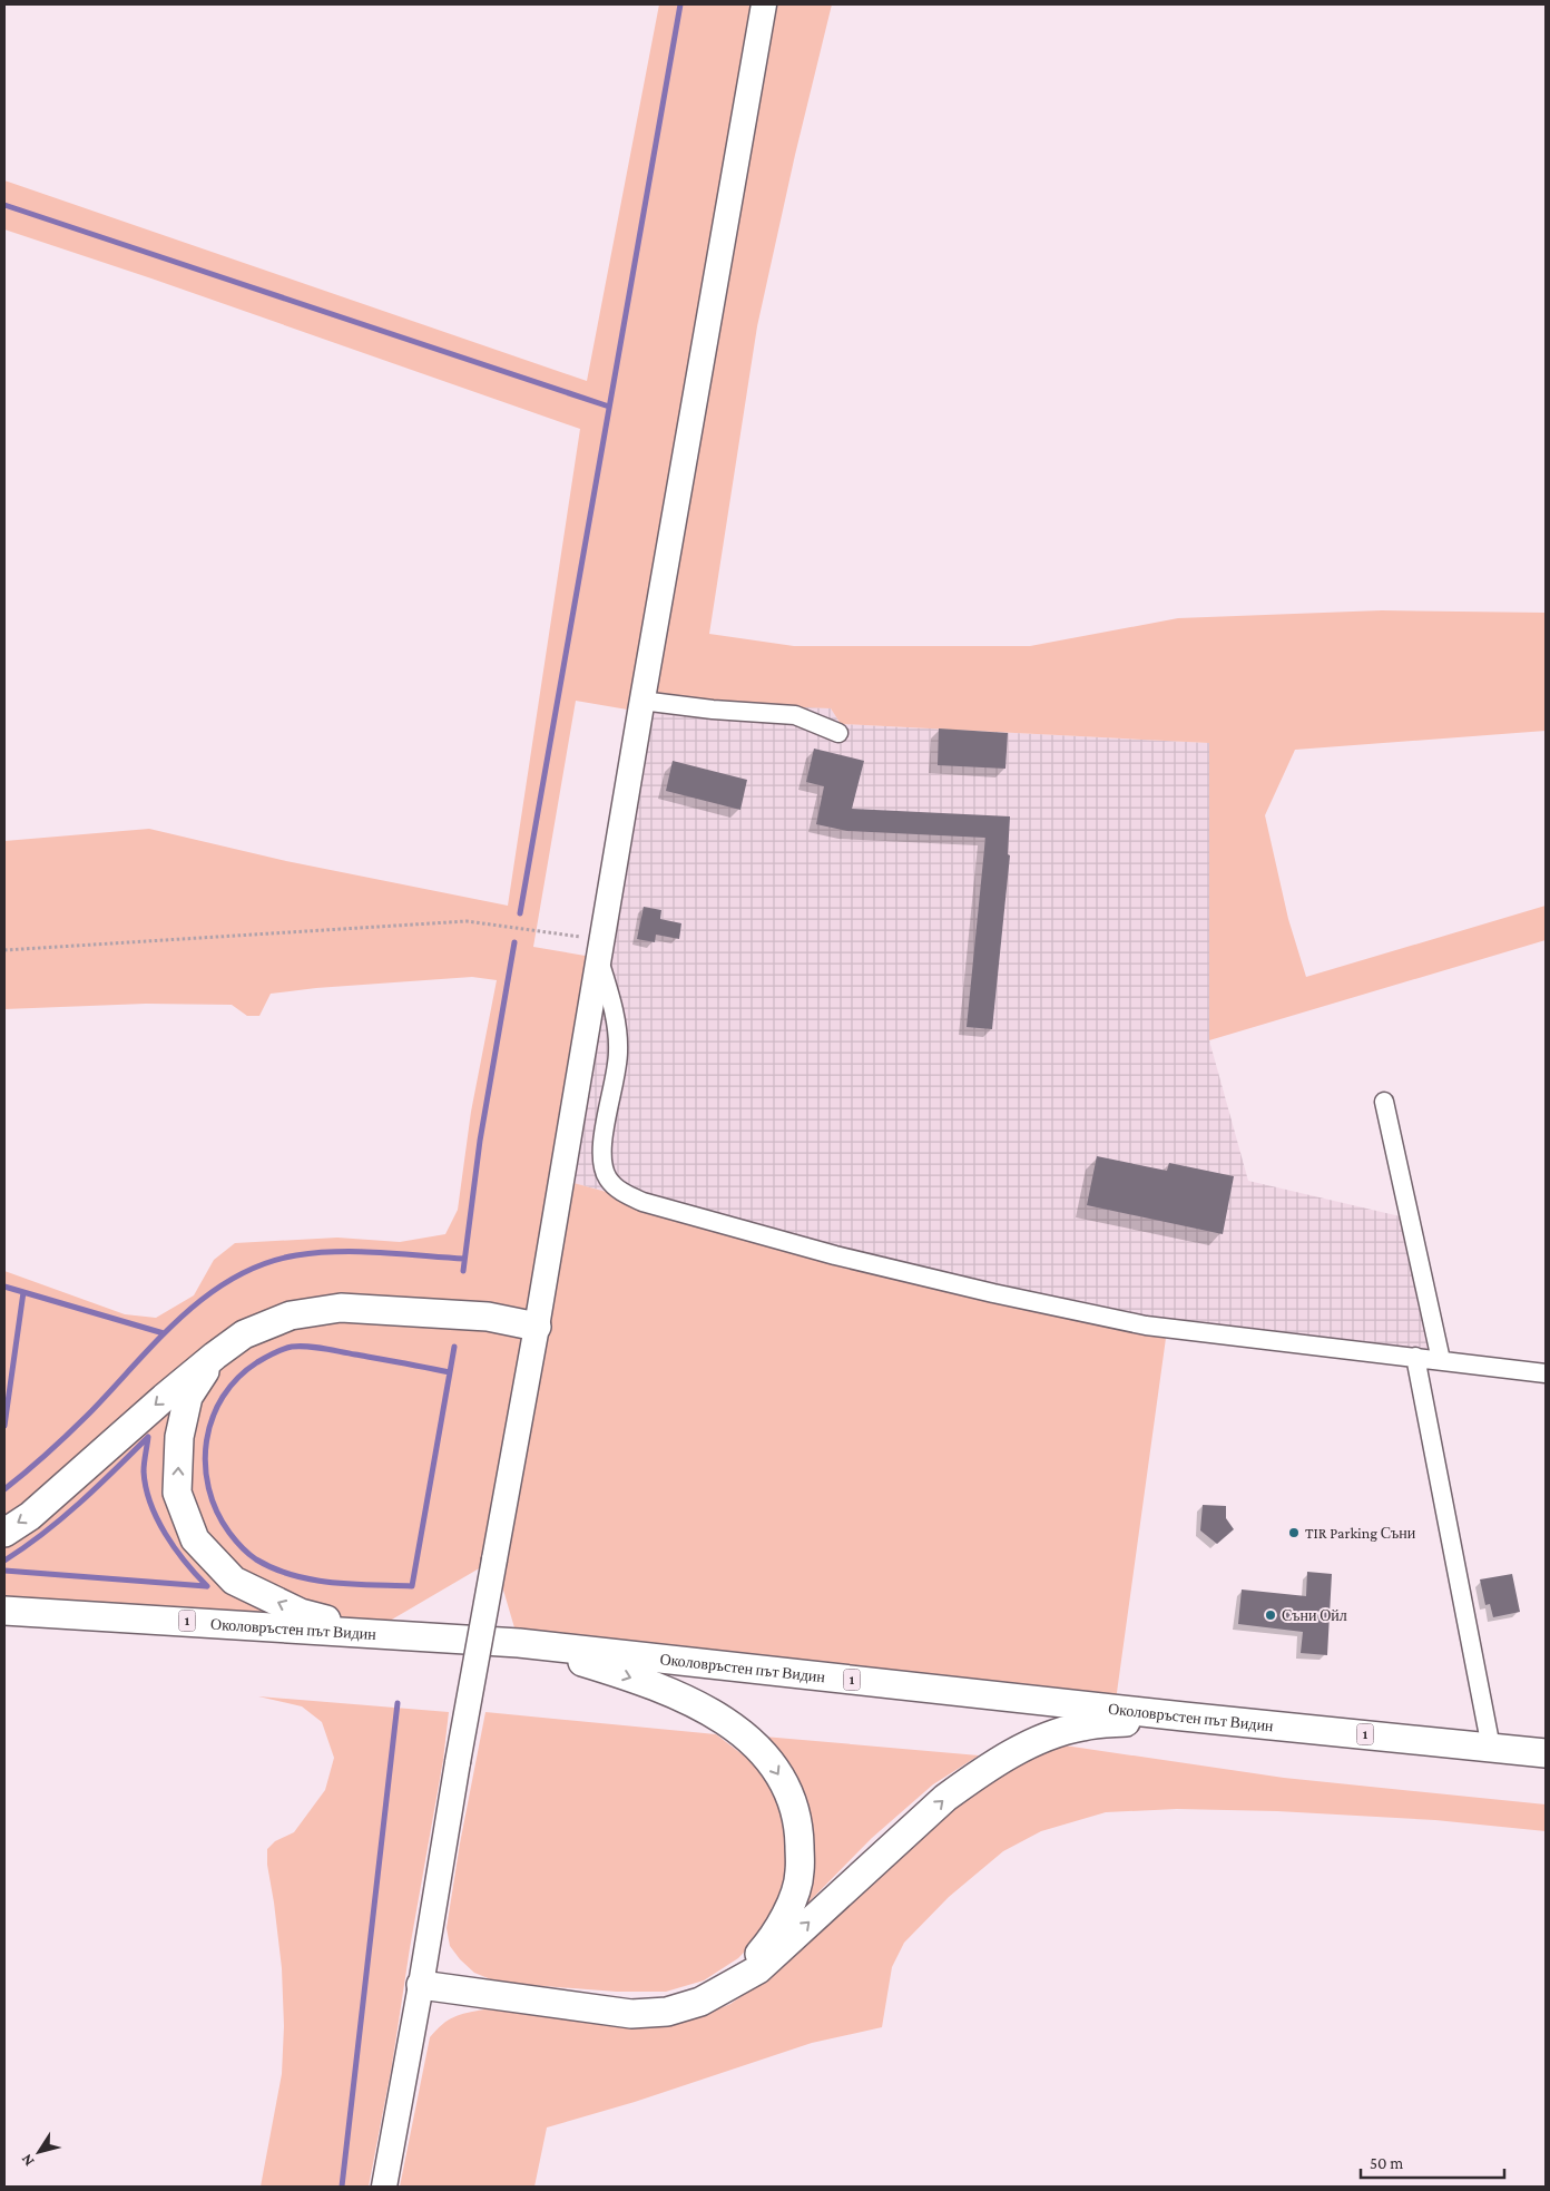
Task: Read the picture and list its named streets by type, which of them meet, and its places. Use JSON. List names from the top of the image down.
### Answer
{
  "streets": {
    "main road": ["1", "Околовръстен път Видин"]
  },
  "places": ["TIR Parking Съни", "Съни Ойл"],
  "scale_bar": "50 m",
  "north": "bottom left"
}
